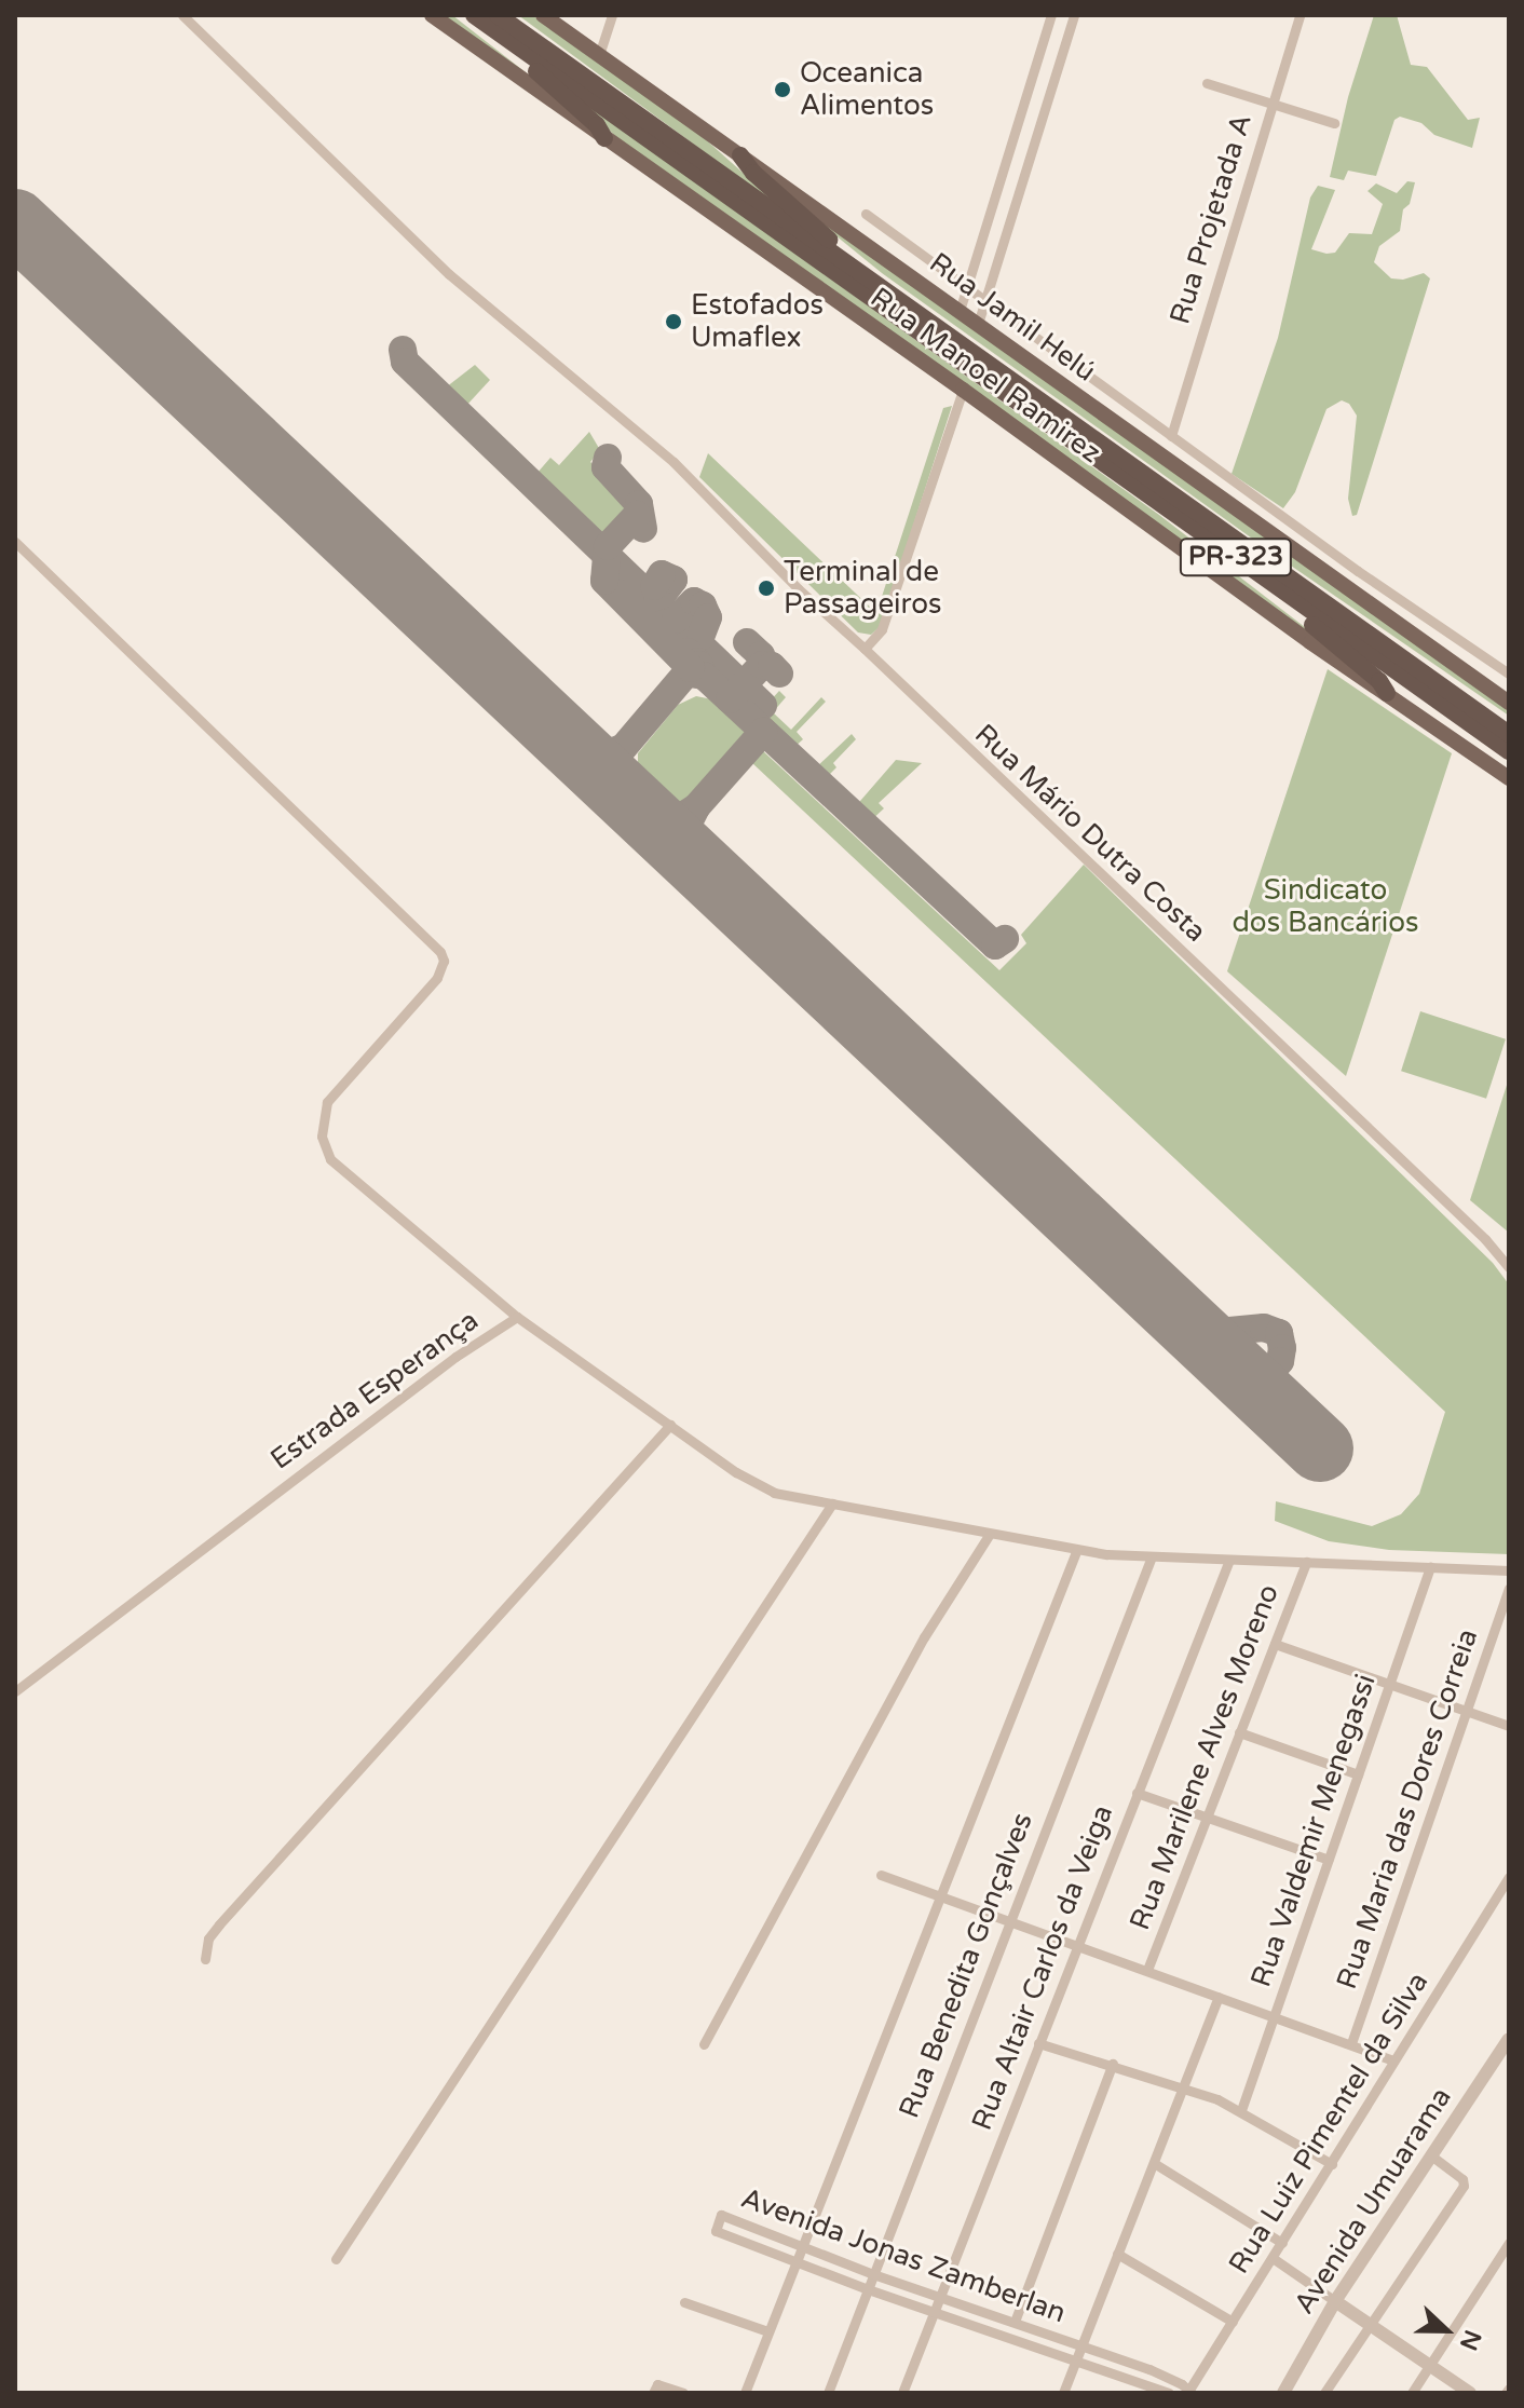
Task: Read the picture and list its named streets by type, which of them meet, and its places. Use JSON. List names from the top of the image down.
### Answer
{
  "streets": {
    "highway": ["PR-323"],
    "main road": ["Rua Jamil Helú", "Rua Manoel Ramirez"],
    "street": [
      "Rua Projetada A",
      "Rua Mário Dutra Costa",
      "Estrada Esperança",
      "Rua Marilene Alves Moreno",
      "Rua Maria das Dores Correia",
      "Rua Valdemir Menegassi",
      "Rua Benedita Gonçalves",
      "Rua Altair Carlos da Veiga",
      "Rua Luiz Pimentel da Silva",
      "Avenida Umuarama",
      "Avenida Jonas Zamberlan"
    ]
  },
  "crossings": [
    ["Estrada Esperança", "Rua Marilene Alves Moreno"],
    ["Estrada Esperança", "Rua Valdemir Menegassi"],
    ["Estrada Esperança", "Rua Benedita Gonçalves"],
    ["Estrada Esperança", "Rua Altair Carlos da Veiga"],
    ["Rua Benedita Gonçalves", "Avenida Jonas Zamberlan"],
    ["Rua Altair Carlos da Veiga", "Avenida Jonas Zamberlan"],
    ["Rua Luiz Pimentel da Silva", "Avenida Jonas Zamberlan"]
  ],
  "parks": ["Sindicato dos Bancários"],
  "places": ["Oceanica Alimentos", "Estofados Umaflex", "Terminal de Passageiros"],
  "north": "right"
}
